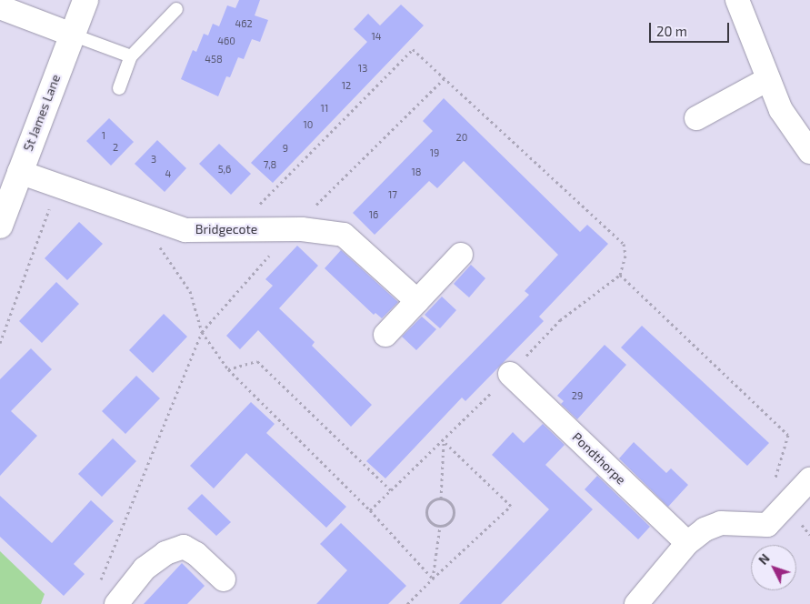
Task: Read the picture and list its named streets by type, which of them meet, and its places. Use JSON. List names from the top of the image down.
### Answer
{
  "streets": {
    "street": ["St James Lane", "Bridgecote", "Pondthorpe"]
  },
  "crossings": [
    ["St James Lane", "Bridgecote"]
  ],
  "house_numbers": [
    "462",
    "14",
    "460",
    "458",
    "13",
    "12",
    "11",
    "10",
    "1",
    "20",
    "2",
    "9",
    "19",
    "3",
    "7,8",
    "5,6",
    "18",
    "4",
    "17",
    "16",
    "29"
  ],
  "scale_bar": "20 m",
  "north": "top left"
}
